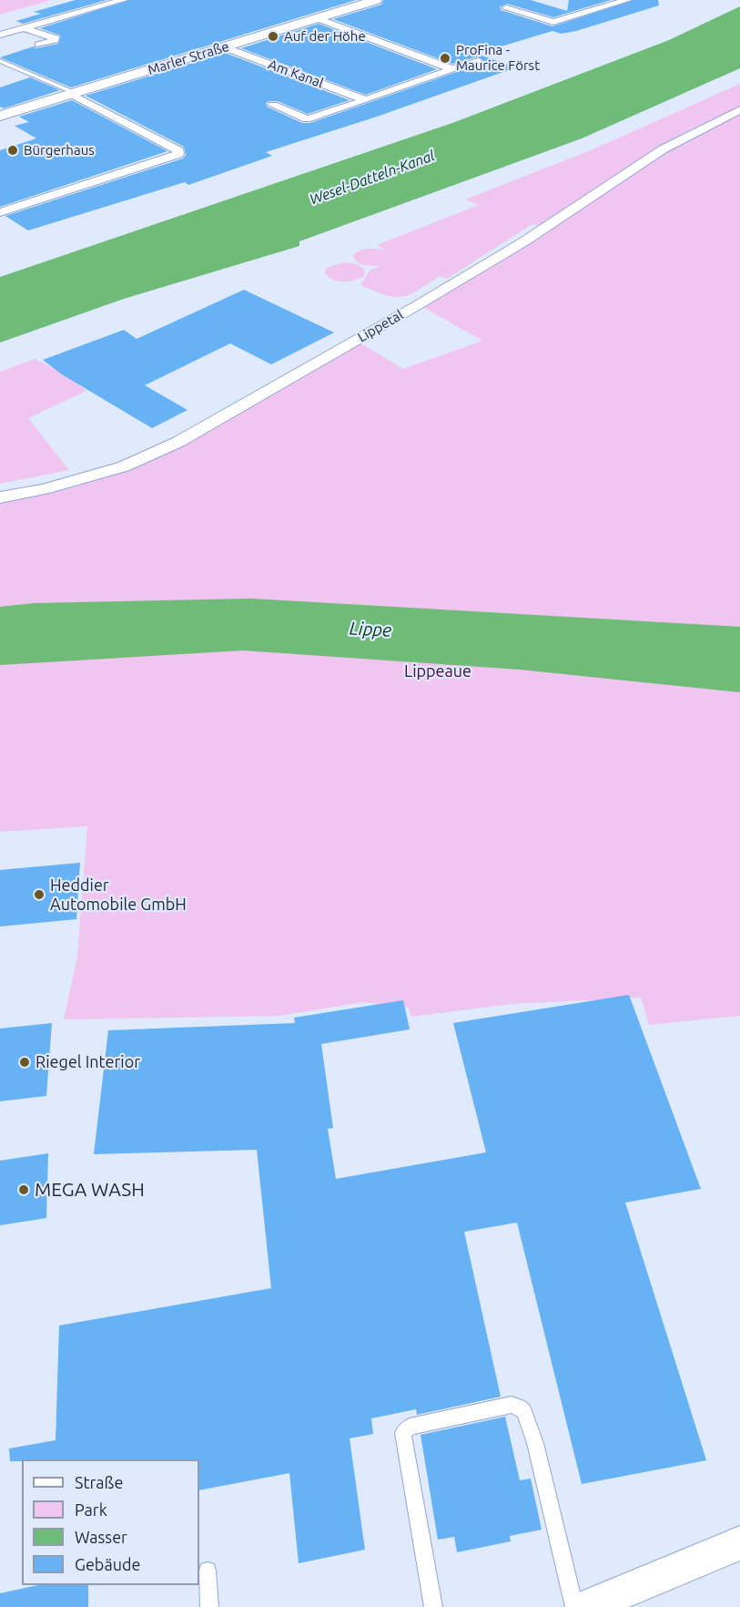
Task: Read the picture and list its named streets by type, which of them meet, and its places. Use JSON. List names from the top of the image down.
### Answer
{
  "streets": {
    "main road": ["Marler Straße"],
    "street": ["Am Kanal", "Lippetal"]
  },
  "crossings": [
    ["Marler Straße", "Am Kanal"]
  ],
  "water": ["Wesel-Datteln-Kanal", "Lippe"],
  "parks": ["Lippeaue"],
  "places": [
    "Auf der Höhe",
    "ProFina - Maurice Först",
    "Bürgerhaus",
    "Heddier Automobile GmbH",
    "Riegel Interior",
    "MEGA WASH"
  ],
  "legend": [
    "Straße",
    "Park",
    "Wasser",
    "Gebäude"
  ]
}
